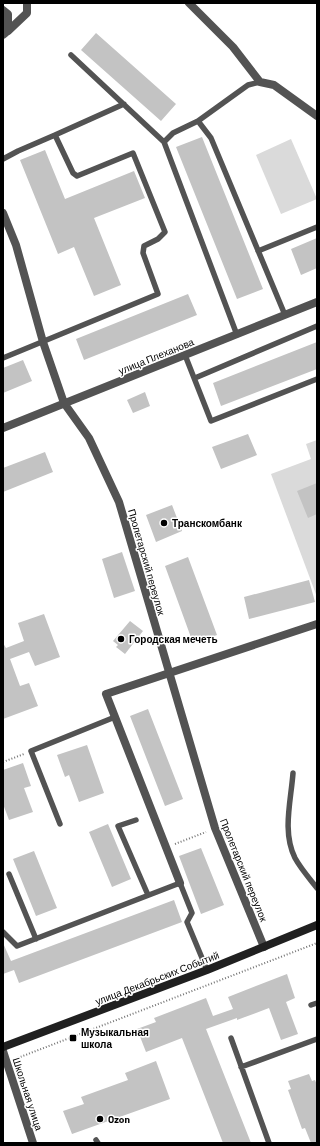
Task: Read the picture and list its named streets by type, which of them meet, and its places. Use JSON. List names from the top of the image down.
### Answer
{
  "streets": {
    "street": [
      "улица Плеханова",
      "Пролетарский переулок",
      "улица Декабрьских Событий",
      "Школьная улица"
    ]
  },
  "crossings": [
    ["улица Плеханова", "Пролетарский переулок"],
    ["Пролетарский переулок", "улица Декабрьских Событий"]
  ],
  "places": {
    "other": ["Транскомбанк", "Городская мечеть", "Ozon"],
    "transit": ["Музыкальная школа"]
  }
}
